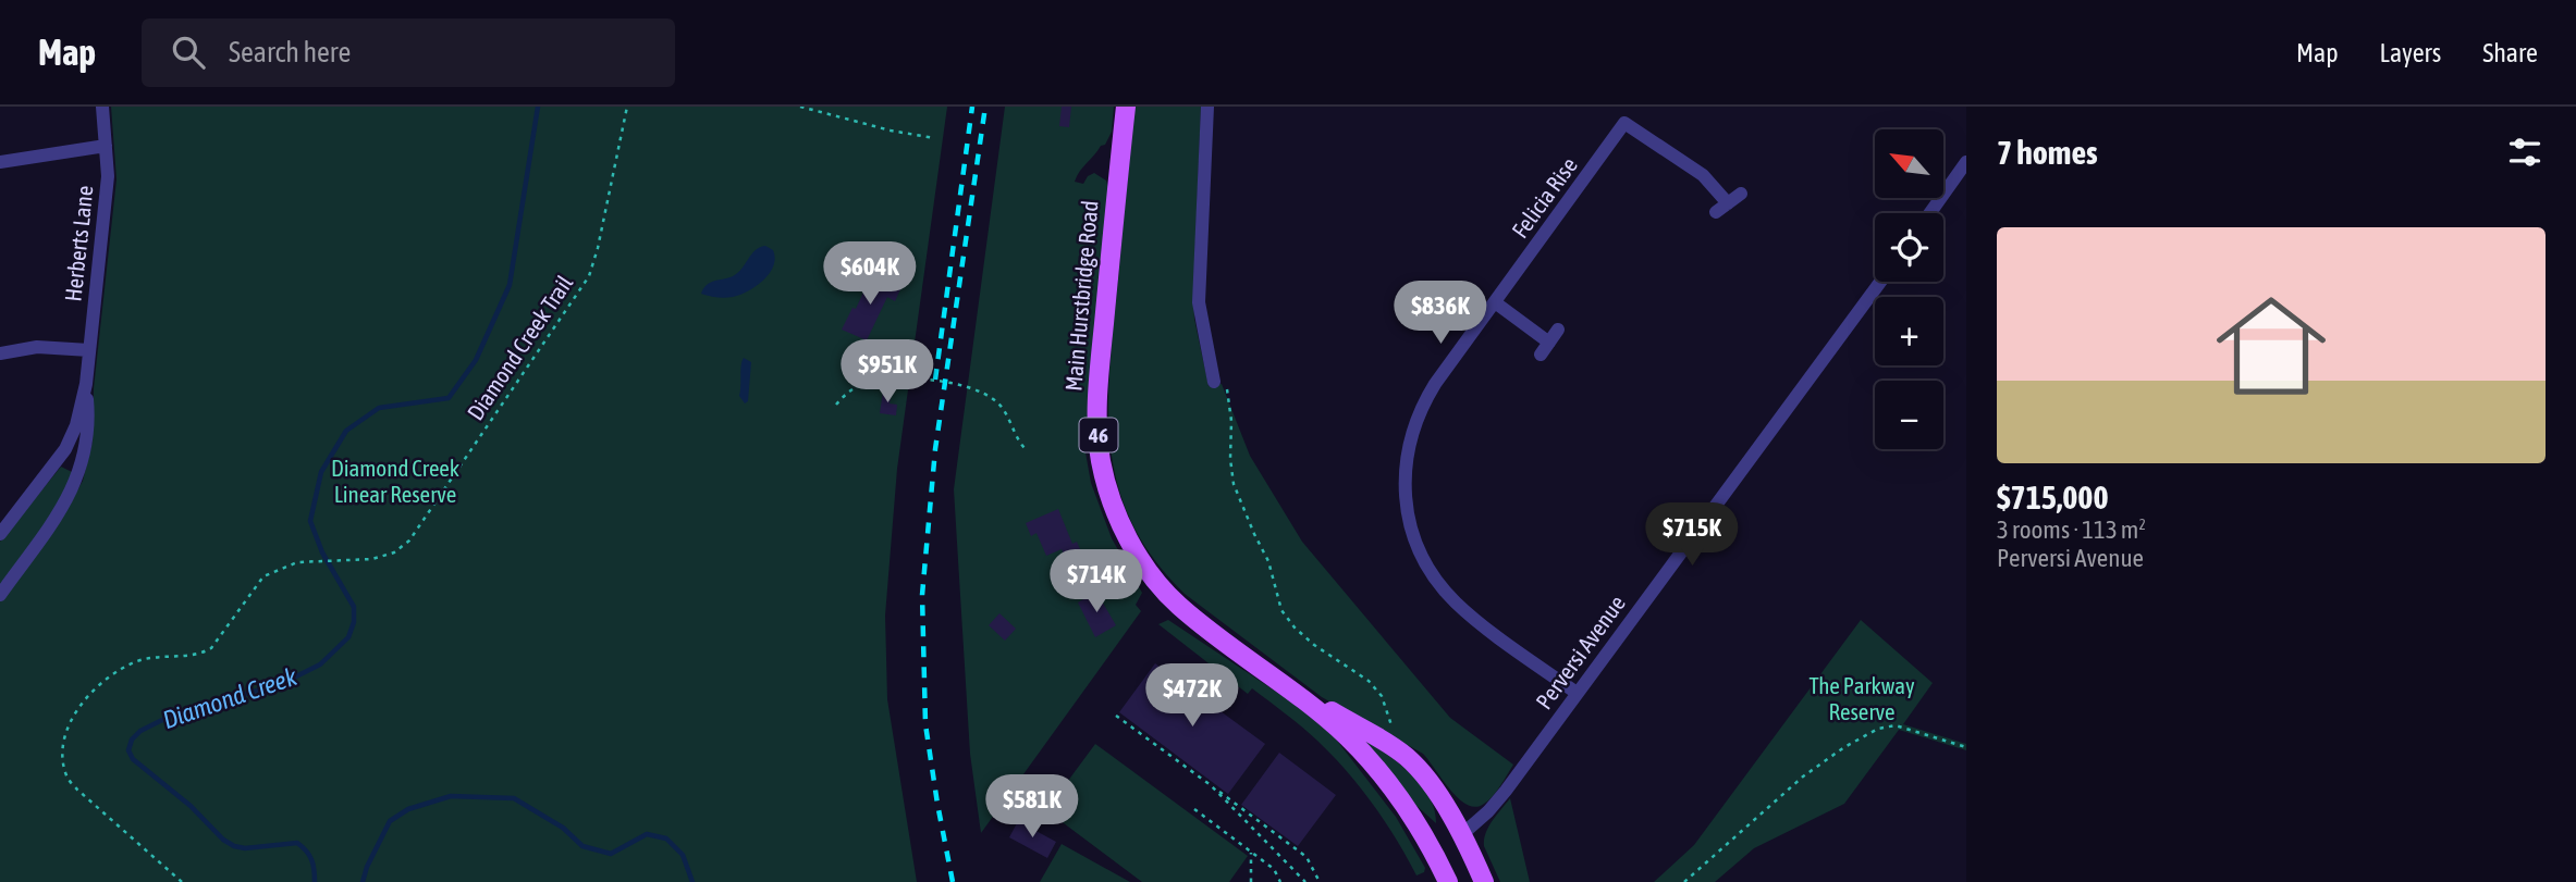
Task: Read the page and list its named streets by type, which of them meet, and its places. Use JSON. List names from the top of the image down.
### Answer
{
  "streets": {
    "main road": ["Main Hurstbridge Road", "46"],
    "street": ["Felicia Rise", "Herberts Lane", "Perversi Avenue"],
    "path": ["Diamond Creek Trail"]
  },
  "crossings": [
    ["Felicia Rise", "Perversi Avenue"],
    ["Main Hurstbridge Road", "Perversi Avenue"]
  ],
  "water": ["Diamond Creek"],
  "parks": ["Diamond Creek Linear Reserve", "The Parkway Reserve"],
  "north": "top left",
  "page": {
    "header": "Map",
    "search": "Search here",
    "nav": ["Map", "Layers", "Share"],
    "heading": "7 homes",
    "map_buttons": ["+", "−"],
    "list": [
      {
        "name": "$715,000",
        "note": "3 rooms · 113 m² · Perversi Avenue"
      }
    ],
    "price": [
      "$604K",
      "$836K",
      "$951K",
      "$715K",
      "$714K",
      "$472K",
      "$581K"
    ]
  }
}
